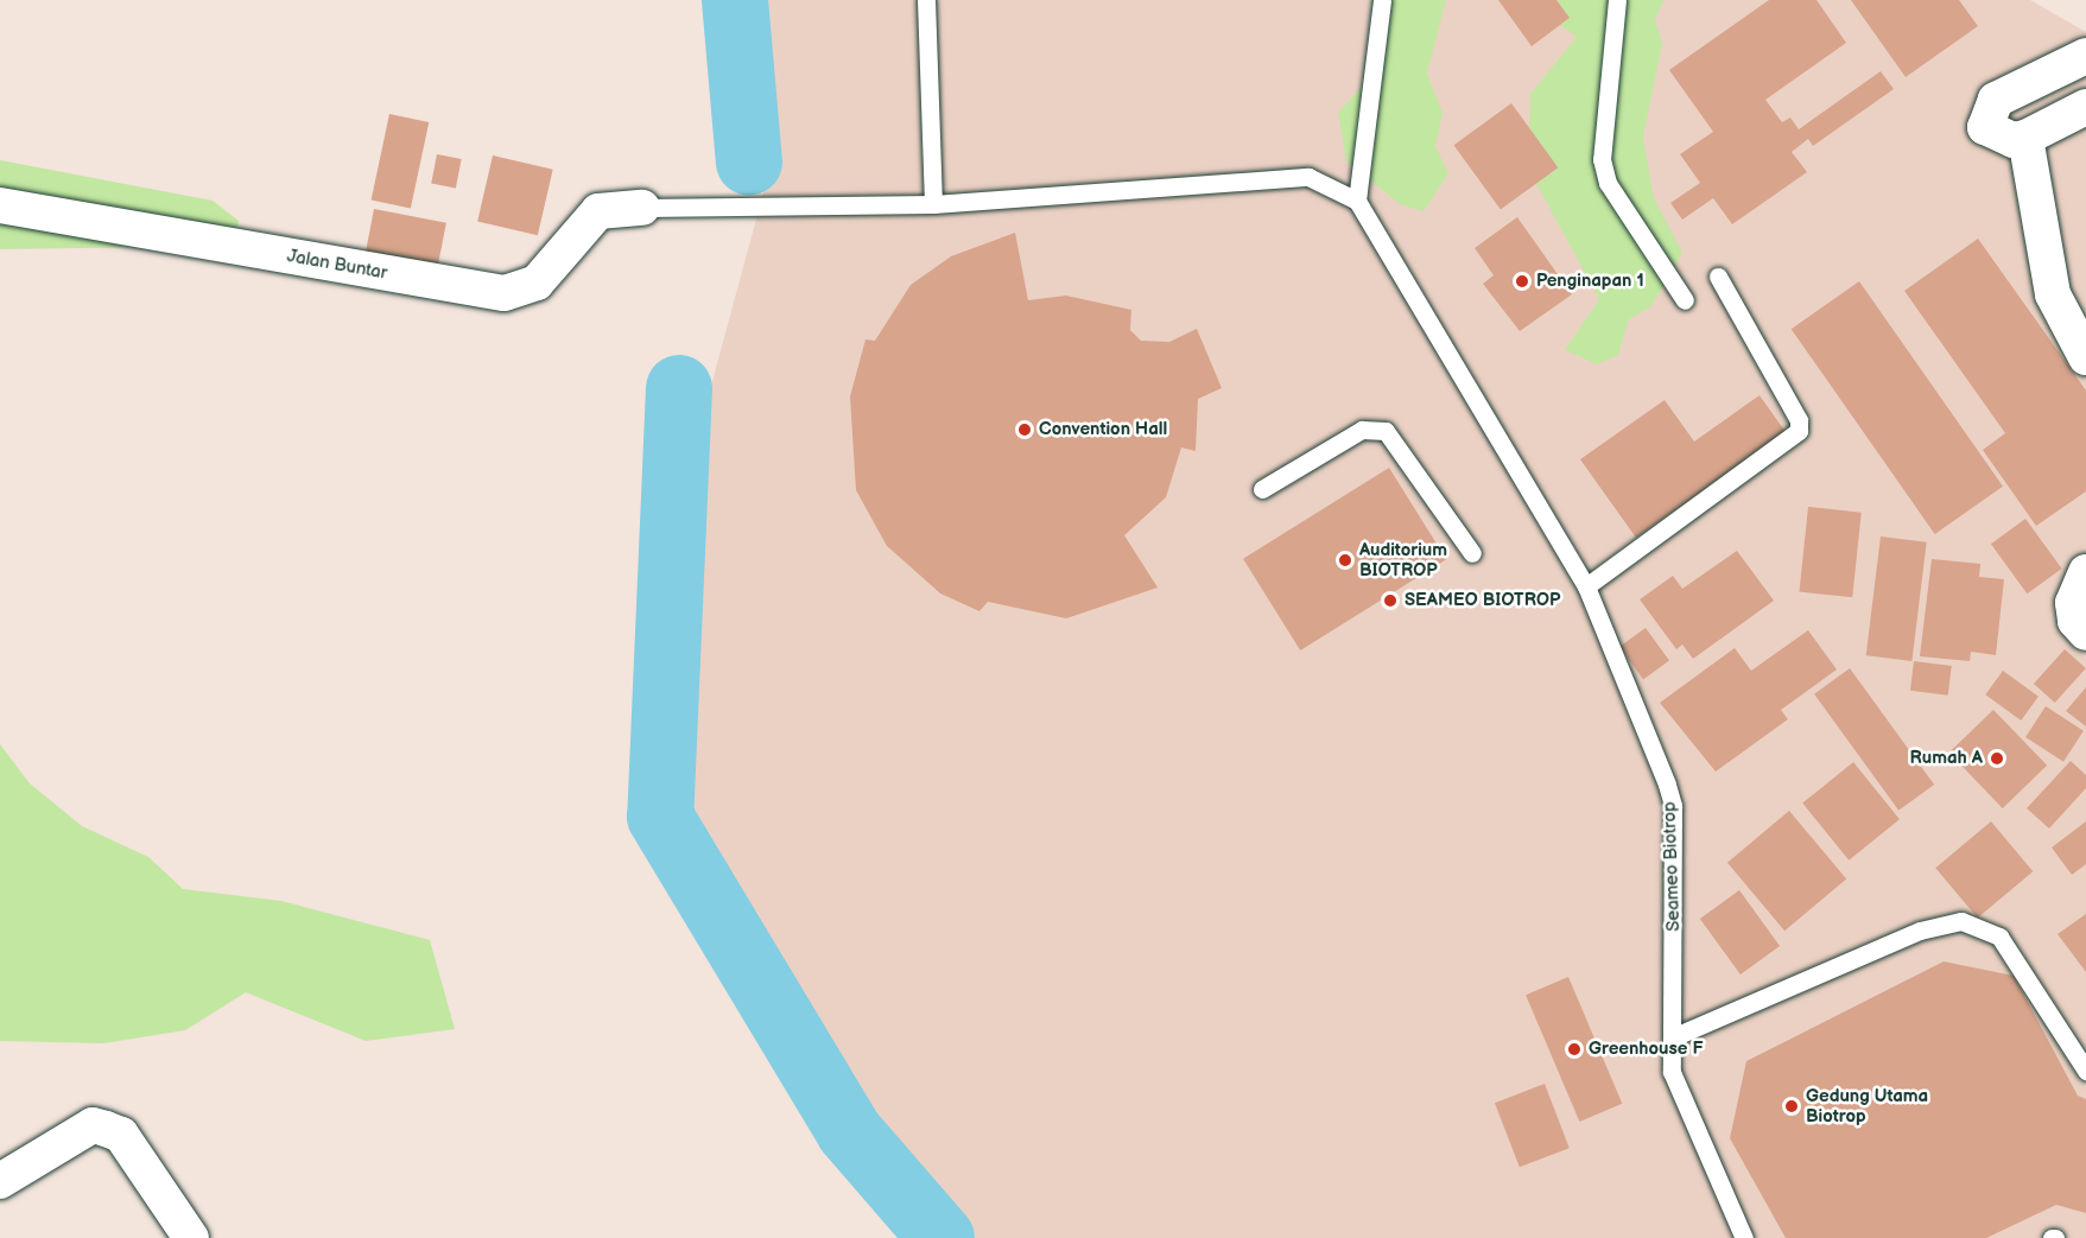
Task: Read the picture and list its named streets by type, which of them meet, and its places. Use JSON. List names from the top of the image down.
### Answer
{
  "streets": {
    "street": ["Jalan Buntar"],
    "lane": ["Seameo Biotrop"]
  },
  "places": [
    "Penginapan 1",
    "Convention Hall",
    "Auditorium BIOTROP",
    "SEAMEO BIOTROP",
    "Rumah A",
    "Greenhouse F",
    "Gedung Utama Biotrop"
  ]
}
